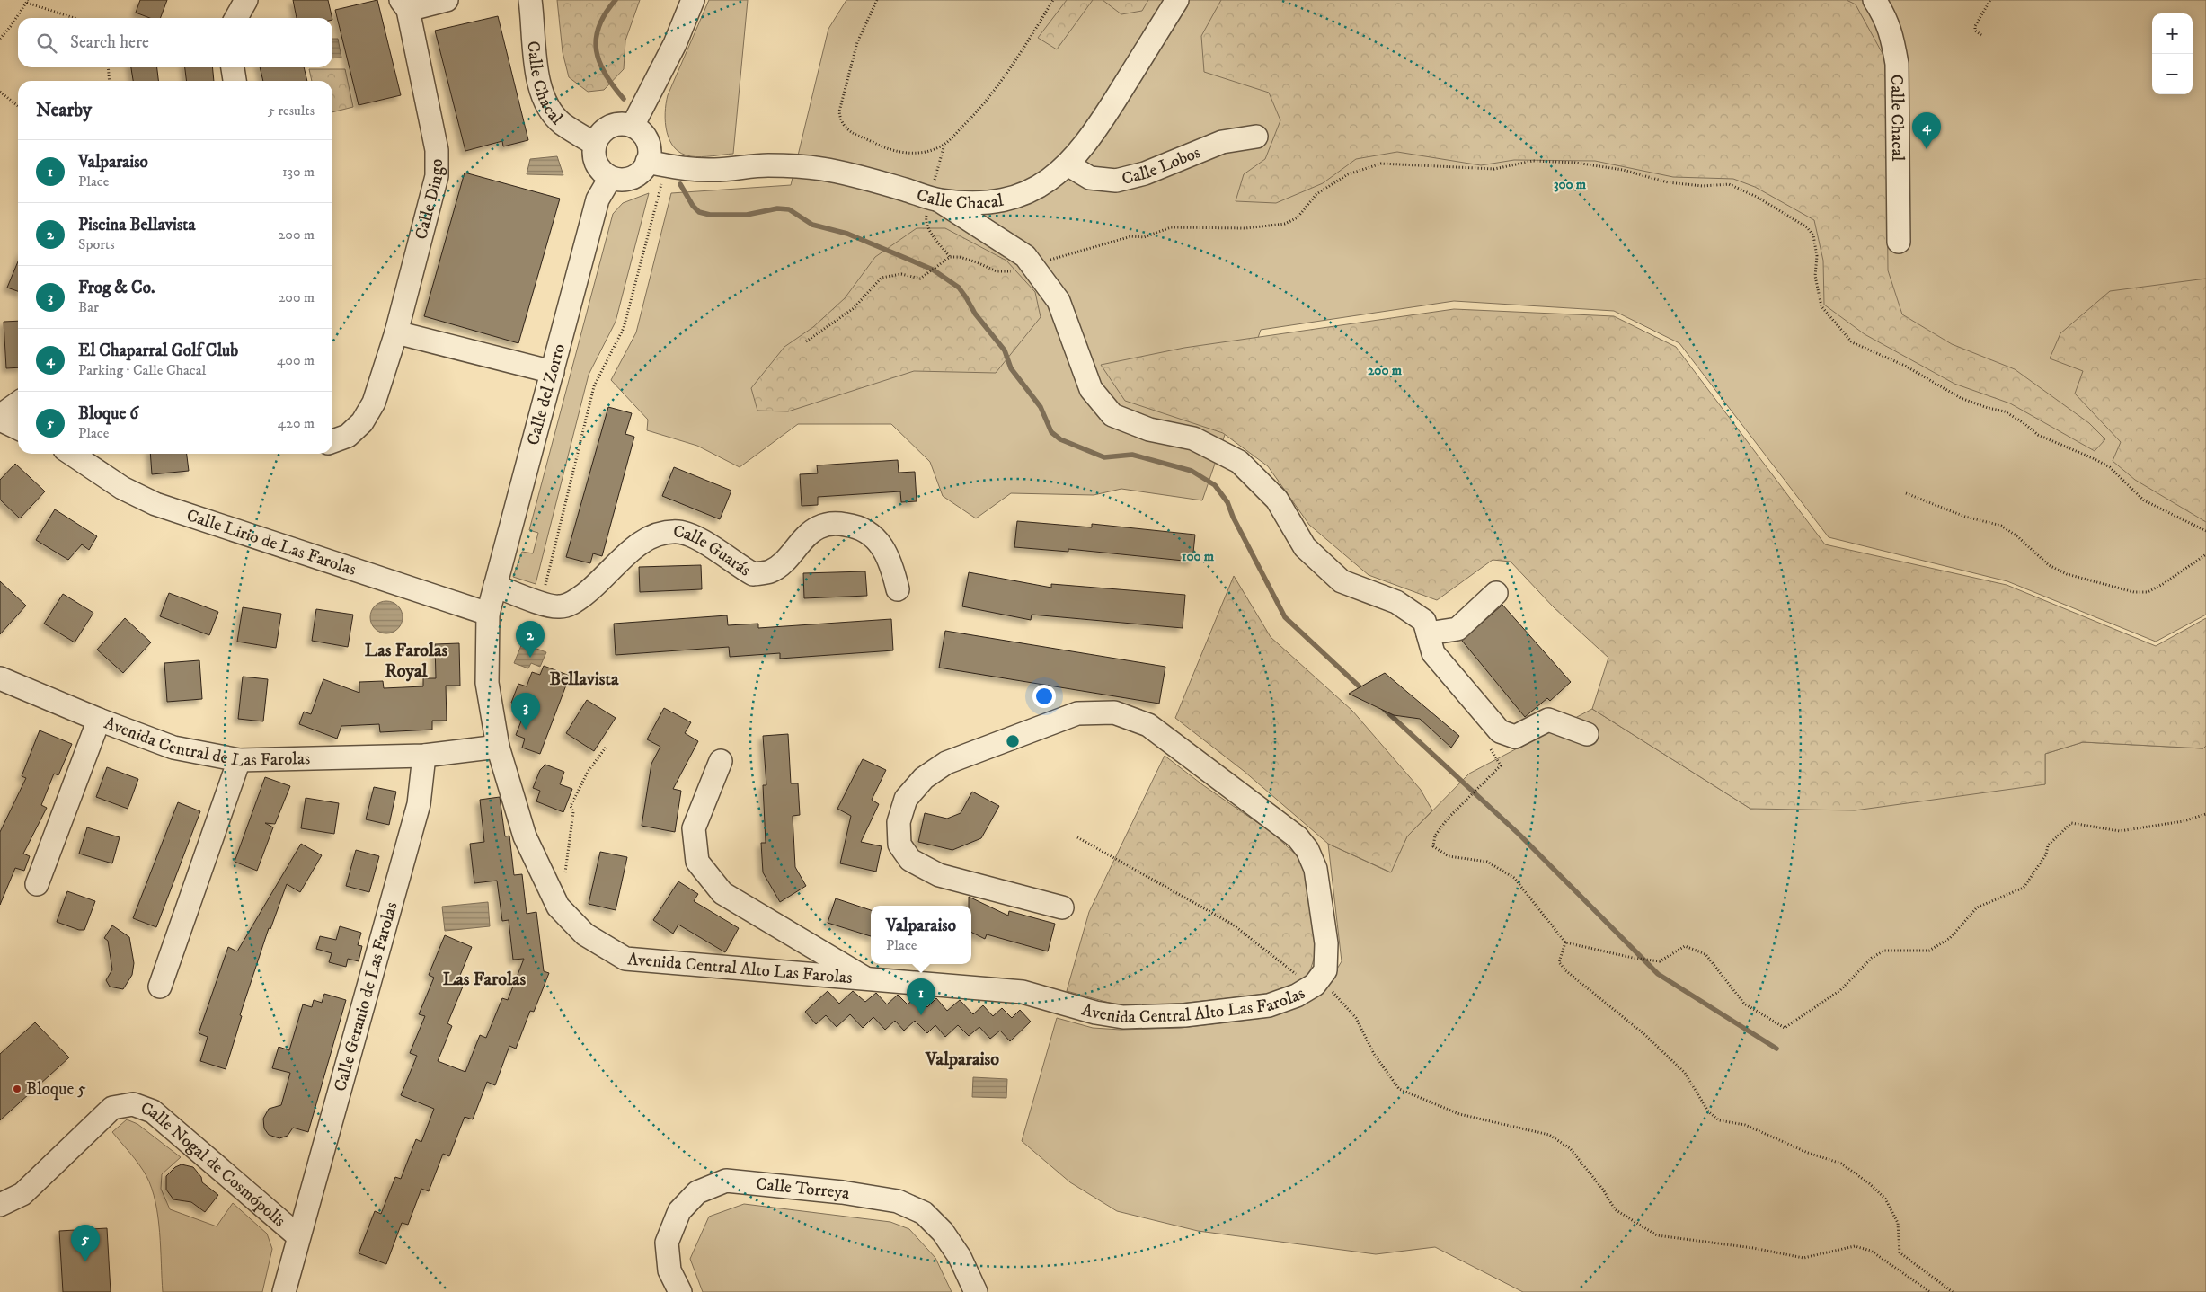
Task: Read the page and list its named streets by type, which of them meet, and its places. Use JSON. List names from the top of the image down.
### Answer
{
  "streets": {
    "street": [
      "Calle Chacal",
      "Calle Lobos",
      "Calle Dingo",
      "Calle del Zorro",
      "Calle Lirio de Las Farolas",
      "Calle Guarás",
      "Avenida Central de Las Farolas",
      "Avenida Central Alto Las Farolas",
      "Calle Geranio de Las Farolas",
      "Calle Nogal de Cosmópolis",
      "Calle Torreya"
    ]
  },
  "crossings": [
    ["Calle Chacal", "Calle Lobos"],
    ["Calle Chacal", "Calle del Zorro"],
    ["Calle del Zorro", "Calle Lirio de Las Farolas"],
    ["Calle del Zorro", "Calle Guarás"],
    ["Calle del Zorro", "Avenida Central Alto Las Farolas"],
    ["Calle Lirio de Las Farolas", "Avenida Central Alto Las Farolas"],
    ["Avenida Central de Las Farolas", "Avenida Central Alto Las Farolas"],
    ["Avenida Central de Las Farolas", "Calle Geranio de Las Farolas"],
    ["Calle Geranio de Las Farolas", "Calle Nogal de Cosmópolis"]
  ],
  "districts": [
    "Las Farolas Royal",
    "Bellavista",
    "Las Farolas",
    "Valparaiso"
  ],
  "places": ["Bloque 5"],
  "page": {
    "map_buttons": ["+", "−"],
    "search": "Search here",
    "heading": ["Nearby", "5 results"],
    "pins": [
      "4",
      "2",
      "3",
      "1",
      "5"
    ],
    "list": [
      {
        "mark": "1",
        "name": "Valparaiso",
        "note": "Place",
        "value": "130 m"
      },
      {
        "mark": "2",
        "name": "Piscina Bellavista",
        "note": "Sports",
        "value": "200 m"
      },
      {
        "mark": "3",
        "name": "Frog & Co.",
        "note": "Bar",
        "value": "200 m"
      },
      {
        "mark": "4",
        "name": "El Chaparral Golf Club",
        "note": "Parking · Calle Chacal",
        "value": "400 m"
      },
      {
        "mark": "5",
        "name": "Bloque 6",
        "note": "Place",
        "value": "420 m"
      }
    ],
    "popup": ["Valparaiso", "Place"]
  },
  "rings": ["300 m", "200 m", "100 m"]
}
